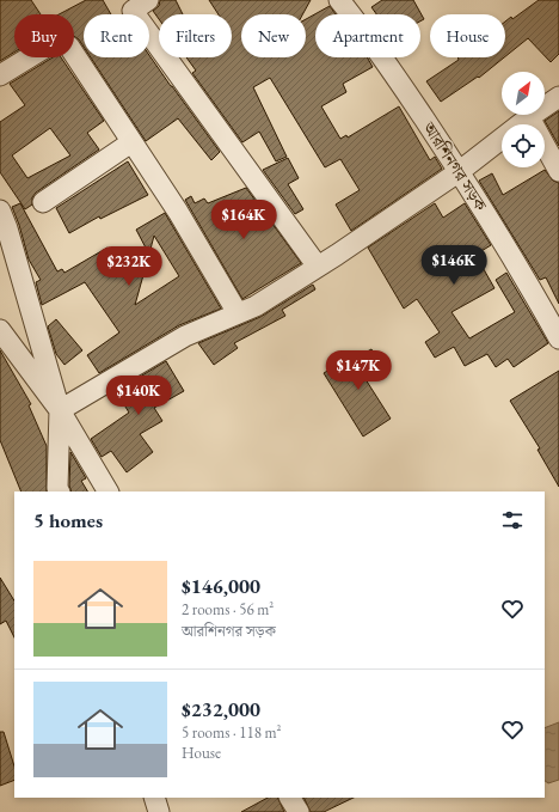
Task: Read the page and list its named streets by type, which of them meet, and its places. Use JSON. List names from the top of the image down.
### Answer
{
  "streets": {
    "street": ["আরশিনগর সড়ক"]
  },
  "north": "top right",
  "page": {
    "chip": [
      "Buy",
      "Rent",
      "Filters",
      "New",
      "Apartment",
      "House"
    ],
    "price": [
      "$164K",
      "$146K",
      "$232K",
      "$147K",
      "$140K"
    ],
    "heading": "5 homes",
    "list": [
      {
        "name": "$146,000",
        "note": "2 rooms · 56 m² · আরশিনগর সড়ক"
      },
      {
        "name": "$232,000",
        "note": "5 rooms · 118 m² · House"
      }
    ]
  }
}
